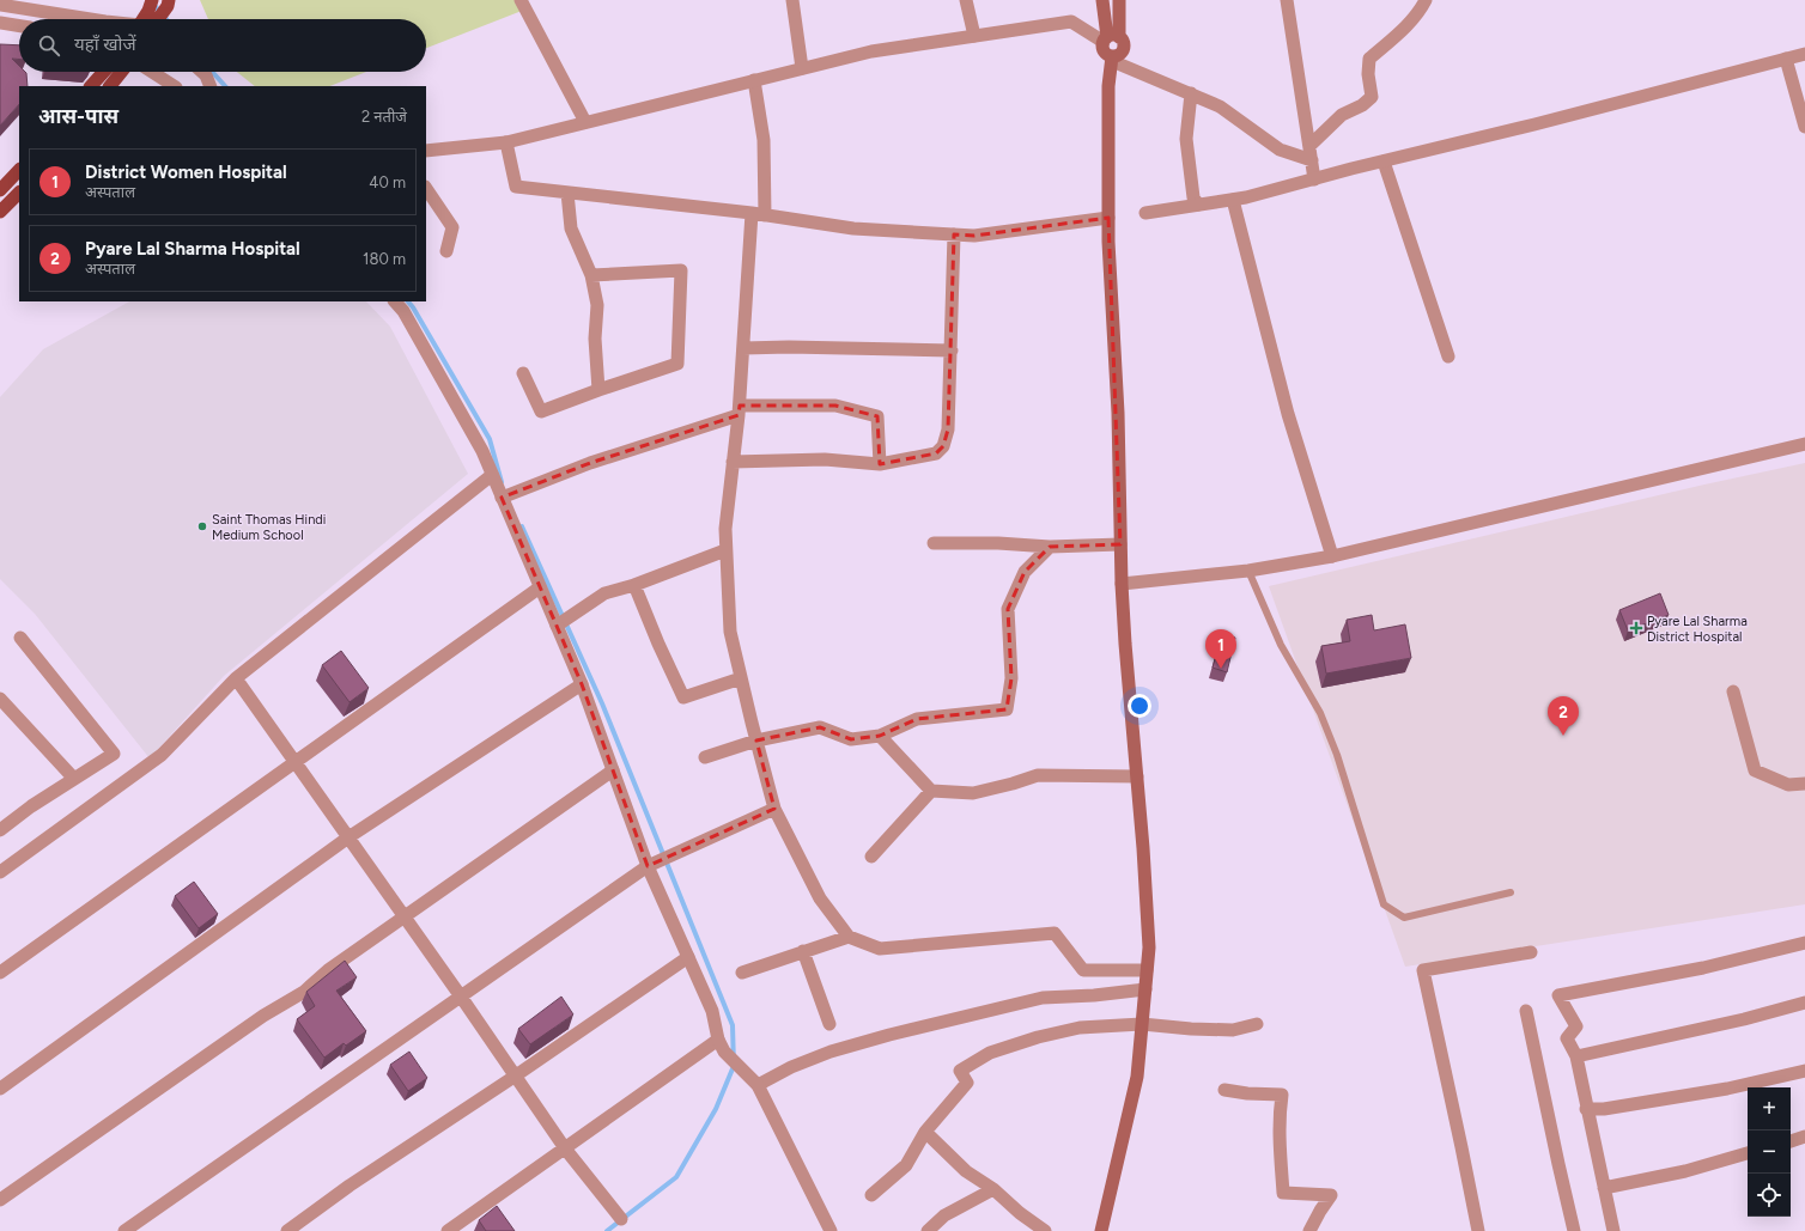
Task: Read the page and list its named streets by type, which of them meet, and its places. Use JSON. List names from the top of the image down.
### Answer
{
  "places": {
    "other": ["Saint Thomas Hindi Medium School"],
    "health": ["Pyare Lal Sharma District Hospital"]
  },
  "page": {
    "search": "यहाँ खोजें",
    "heading": ["आस-पास", "2 नतीजे"],
    "list": [
      {
        "mark": "1",
        "name": "District Women Hospital",
        "note": "अस्पताल",
        "value": "40 m"
      },
      {
        "mark": "2",
        "name": "Pyare Lal Sharma Hospital",
        "note": "अस्पताल",
        "value": "180 m"
      }
    ],
    "pins": ["1", "2"],
    "map_buttons": ["+", "−"]
  }
}
